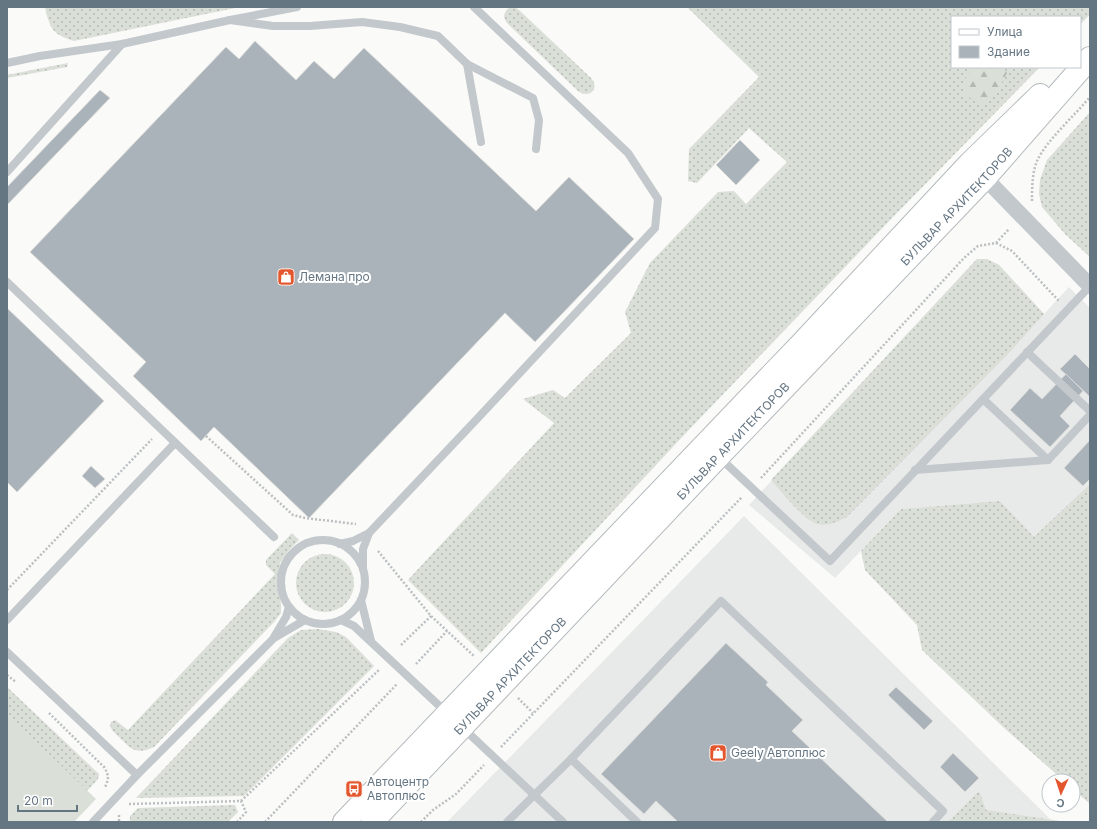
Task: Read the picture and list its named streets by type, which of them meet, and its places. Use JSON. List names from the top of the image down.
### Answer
{
  "streets": {
    "main road": ["БУЛЬВАР АРХИТЕКТОРОВ"]
  },
  "places": {
    "shop": ["Лемана про", "Geely Автоплюс"],
    "bus stop": ["Автоцентр Автоплюс"]
  },
  "legend": ["Улица", "Здание"],
  "scale_bar": "20 m",
  "north": "bottom"
}
